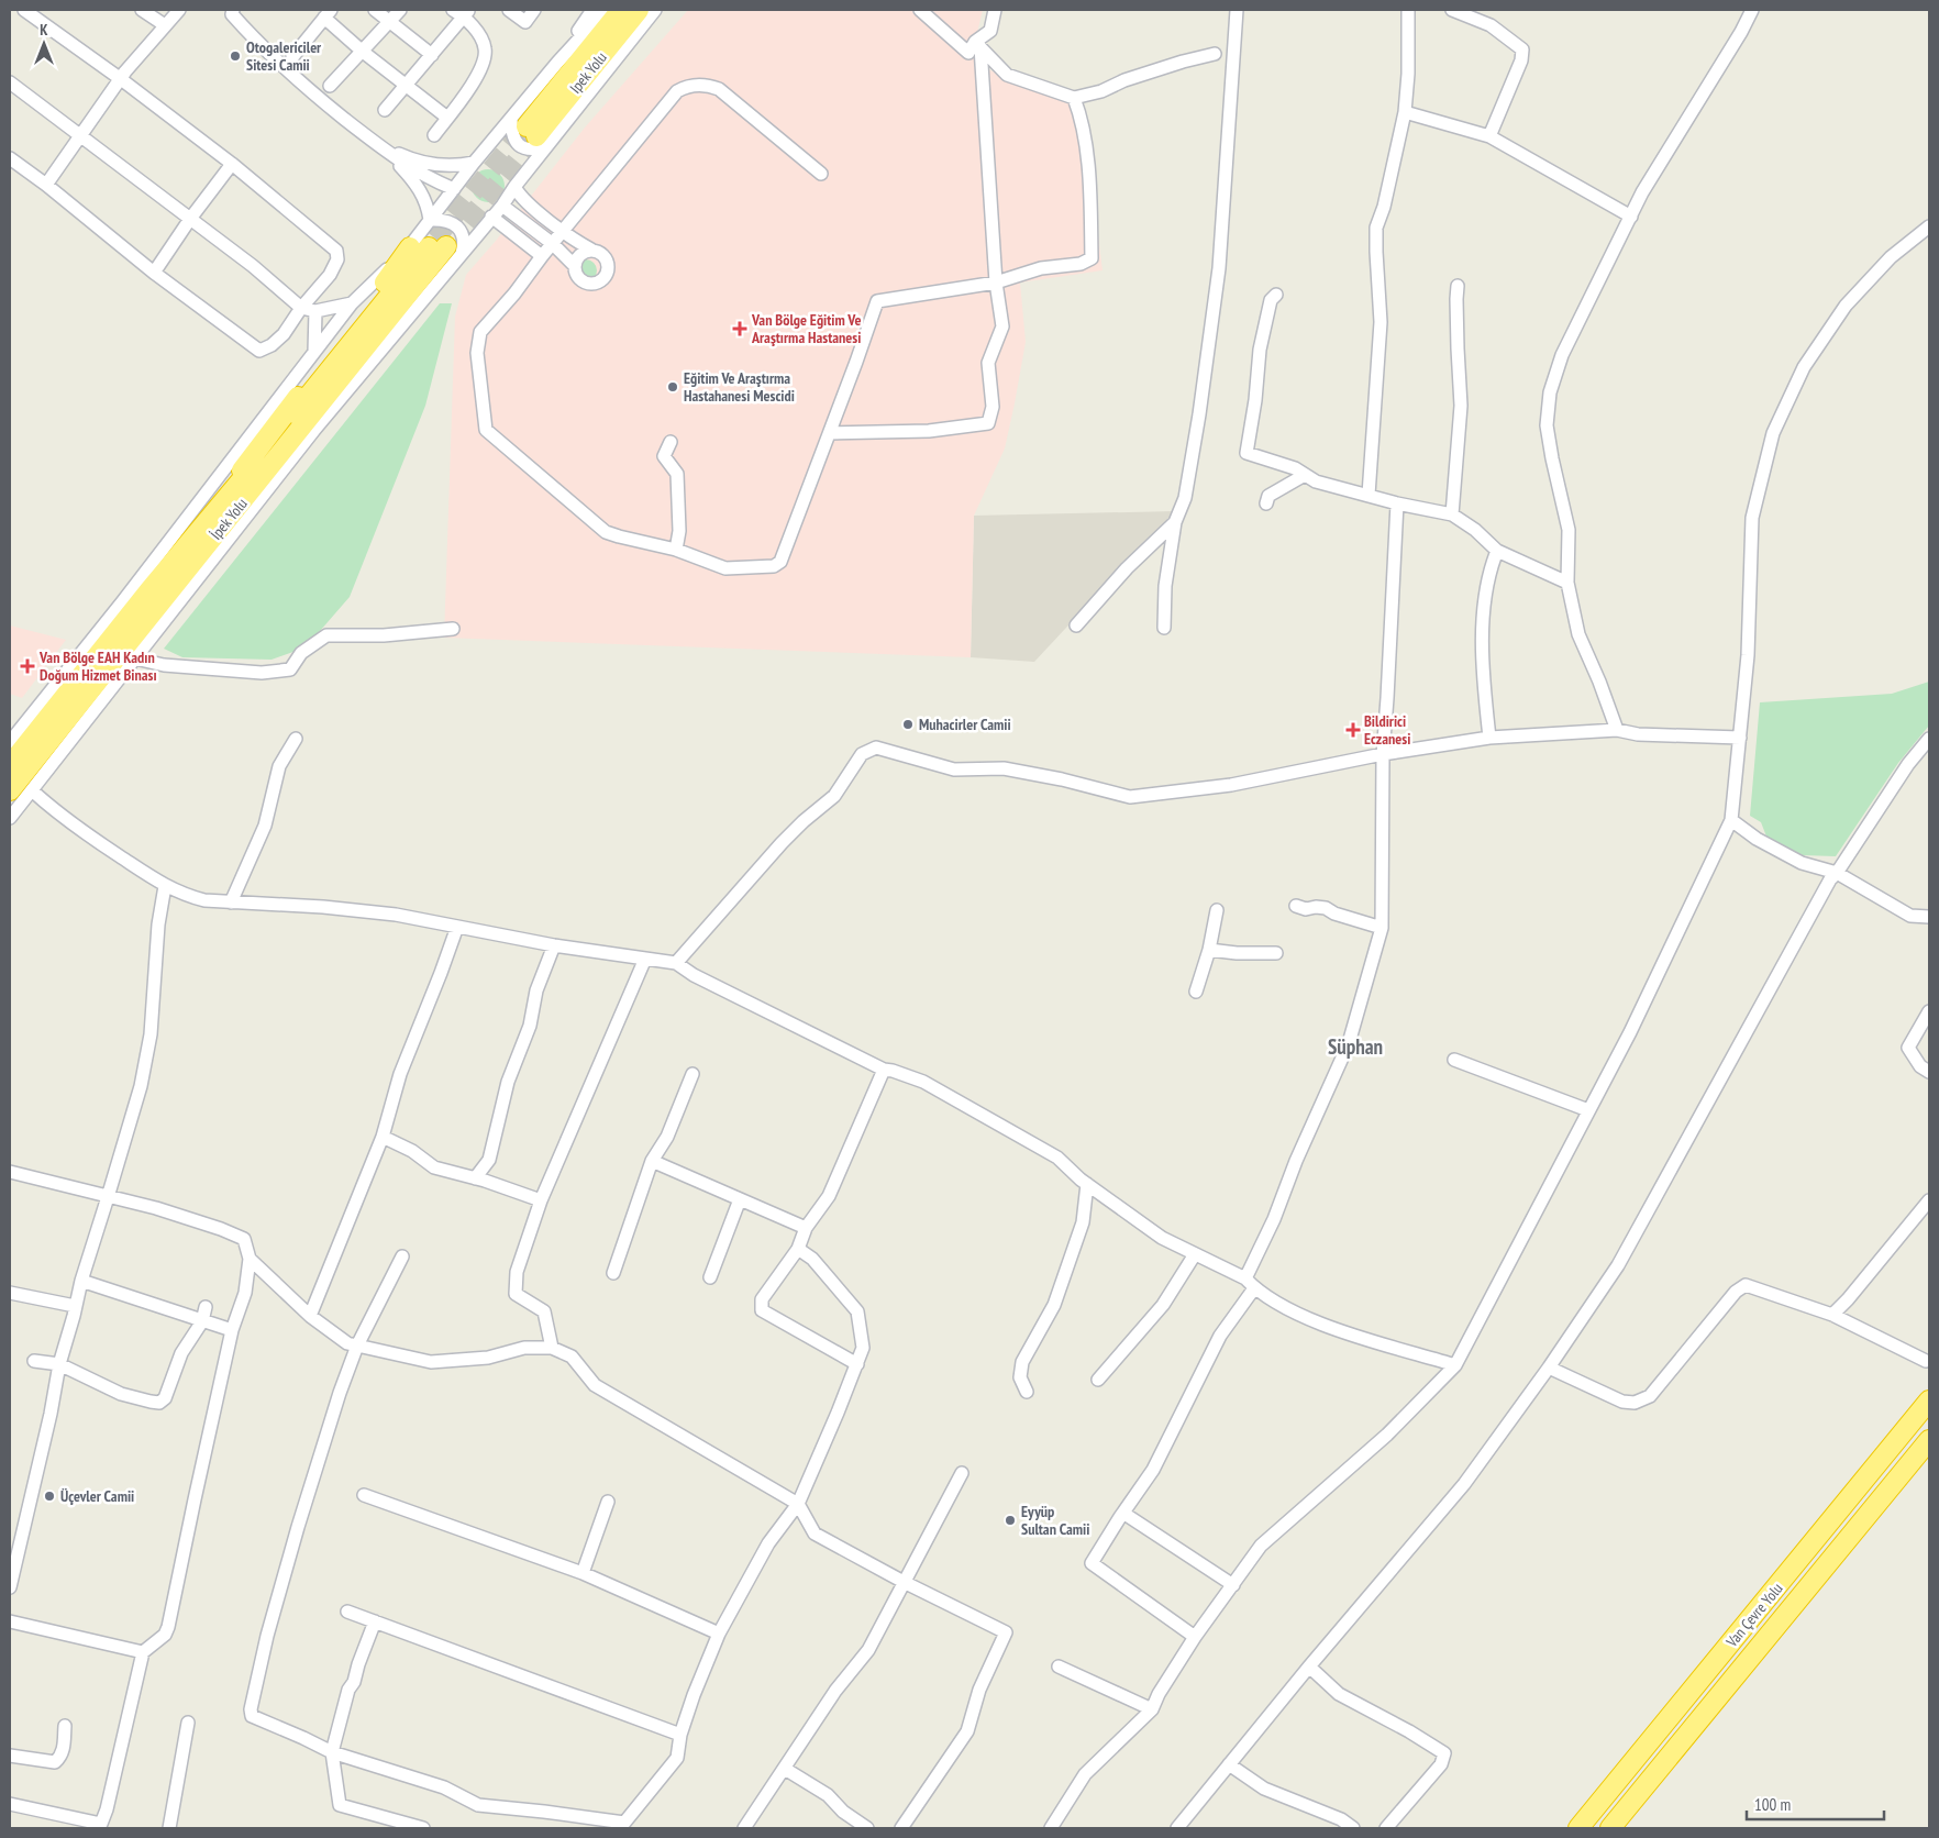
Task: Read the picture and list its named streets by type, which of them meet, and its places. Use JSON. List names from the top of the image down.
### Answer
{
  "streets": {
    "highway": ["Ipek Yolu", "İpek Yolu", "Van Çevre Yolu"]
  },
  "districts": ["Süphan"],
  "places": {
    "other": [
      "Otogalericiler Sitesi Camii",
      "Eğitim Ve Araştırma Hastahanesi Mescidi",
      "Muhacirler Camii",
      "Üçevler Camii",
      "Eyyüp Sultan Camii"
    ],
    "health": ["Van Bölge Eğitim Ve Araştırma Hastanesi", "Van Bölge EAH Kadın Doğum Hizmet Binası", "Bildirici Eczanesi"]
  },
  "scale_bar": "100 m",
  "north": "top"
}
